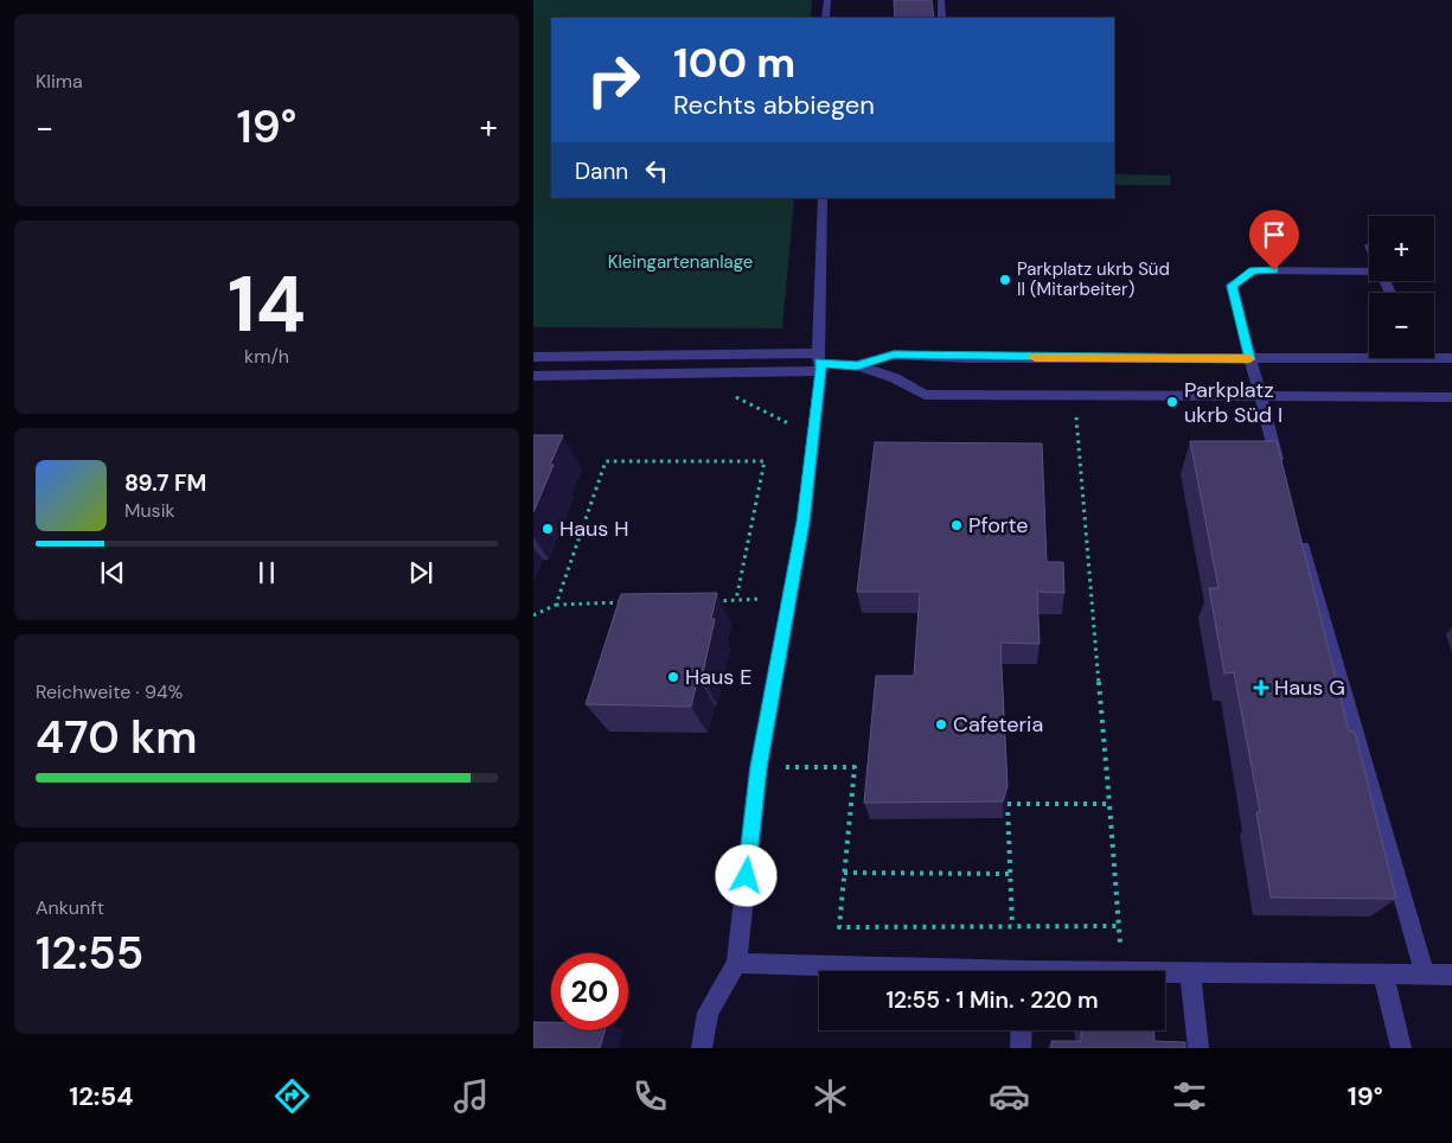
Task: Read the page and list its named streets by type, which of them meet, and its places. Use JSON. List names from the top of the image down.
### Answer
{
  "parks": ["Kleingartenanlage"],
  "places": {
    "other": [
      "Parkplatz ukrb Süd II (Mitarbeiter)",
      "Parkplatz ukrb Süd I",
      "Pforte",
      "Haus H",
      "Haus E",
      "Cafeteria"
    ],
    "health": ["Haus G"]
  },
  "page": {
    "tile": [
      "Klima",
      ["14", "km/h"],
      ["Reichweite · 94%", "470 km"],
      ["Ankunft", "12:55"]
    ],
    "turn": ["100 m", "Rechts abbiegen"],
    "heat": ["−", "19°", "+"],
    "then": "Dann",
    "map_buttons": ["+", "−"],
    "song": ["89.7 FM", "Musik"],
    "limit": "20",
    "trip": "12:55 · 1 Min. · 220 m",
    "tabs": ["12:54", "19°"]
  }
}
